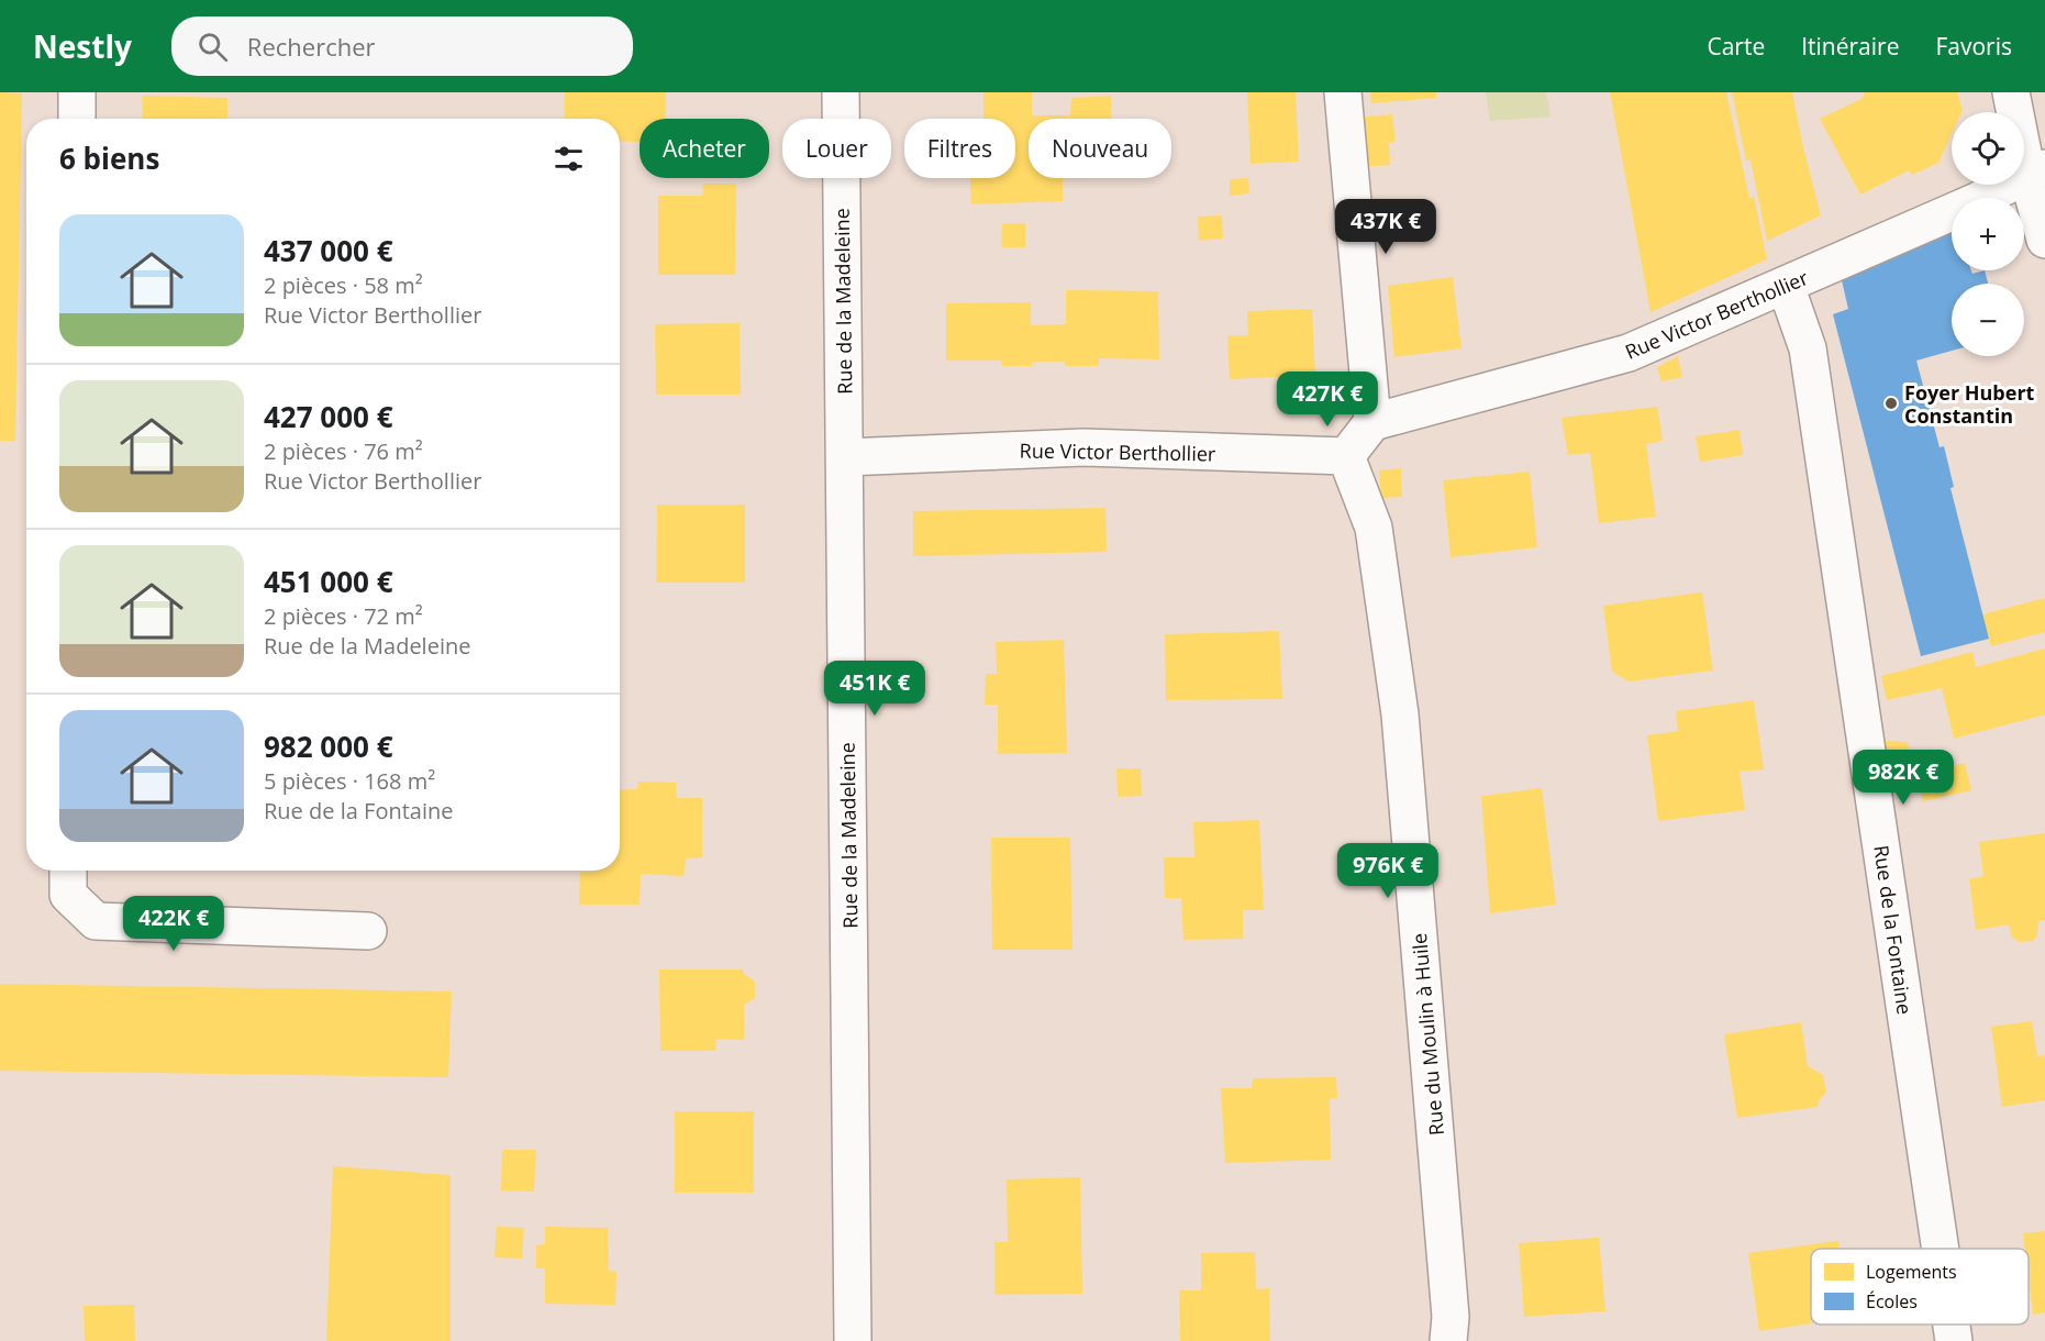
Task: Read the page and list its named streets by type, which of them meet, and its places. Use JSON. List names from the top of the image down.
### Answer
{
  "streets": {
    "street": [
      "Rue de la Madeleine",
      "Rue Victor Berthollier",
      "Rue de la Fontaine",
      "Rue du Moulin à Huile"
    ]
  },
  "crossings": [
    ["Rue de la Madeleine", "Rue Victor Berthollier"],
    ["Rue Victor Berthollier", "Rue de la Fontaine"],
    ["Rue Victor Berthollier", "Rue du Moulin à Huile"]
  ],
  "places": ["Foyer Hubert Constantin"],
  "legend": ["Logements", "Écoles"],
  "page": {
    "header": "Nestly",
    "search": "Rechercher",
    "nav": ["Carte", "Itinéraire", "Favoris"],
    "map_buttons": ["+", "−"],
    "chip": [
      "Acheter",
      "Louer",
      "Filtres",
      "Nouveau"
    ],
    "heading": "6 biens",
    "list": [
      {
        "name": "437 000 €",
        "note": "2 pièces · 58 m² · Rue Victor Berthollier"
      },
      {
        "name": "427 000 €",
        "note": "2 pièces · 76 m² · Rue Victor Berthollier"
      },
      {
        "name": "451 000 €",
        "note": "2 pièces · 72 m² · Rue de la Madeleine"
      },
      {
        "name": "982 000 €",
        "note": "5 pièces · 168 m² · Rue de la Fontaine"
      }
    ],
    "price": [
      "437K €",
      "427K €",
      "451K €",
      "982K €",
      "976K €",
      "422K €"
    ]
  }
}
